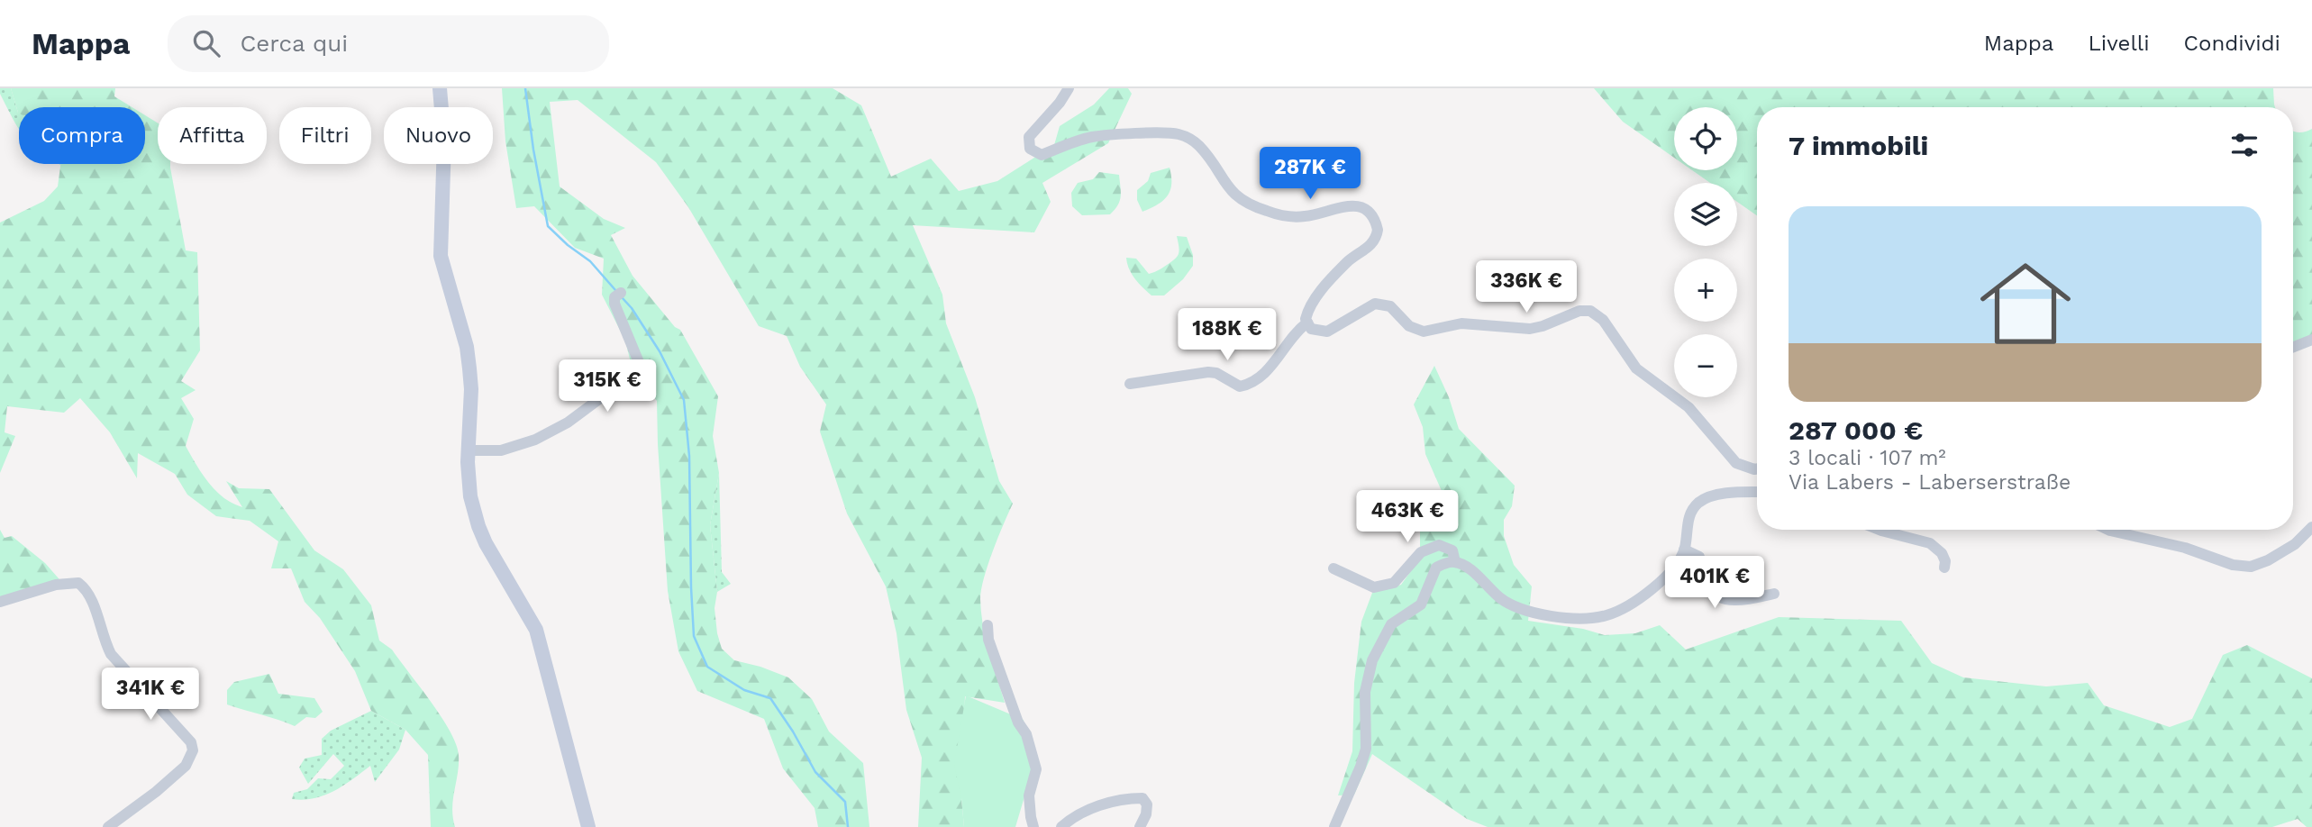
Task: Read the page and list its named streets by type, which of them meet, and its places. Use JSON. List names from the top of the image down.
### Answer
{
  "page": {
    "header": "Mappa",
    "search": "Cerca qui",
    "nav": ["Mappa", "Livelli", "Condividi"],
    "map_buttons": ["+", "−"],
    "chip": [
      "Compra",
      "Affitta",
      "Filtri",
      "Nuovo"
    ],
    "heading": "7 immobili",
    "price": [
      "287K €",
      "336K €",
      "188K €",
      "315K €",
      "463K €",
      "401K €",
      "341K €"
    ],
    "list": [
      {
        "name": "287 000 €",
        "note": "3 locali · 107 m² · Via Labers - Laberserstraße"
      }
    ]
  }
}
